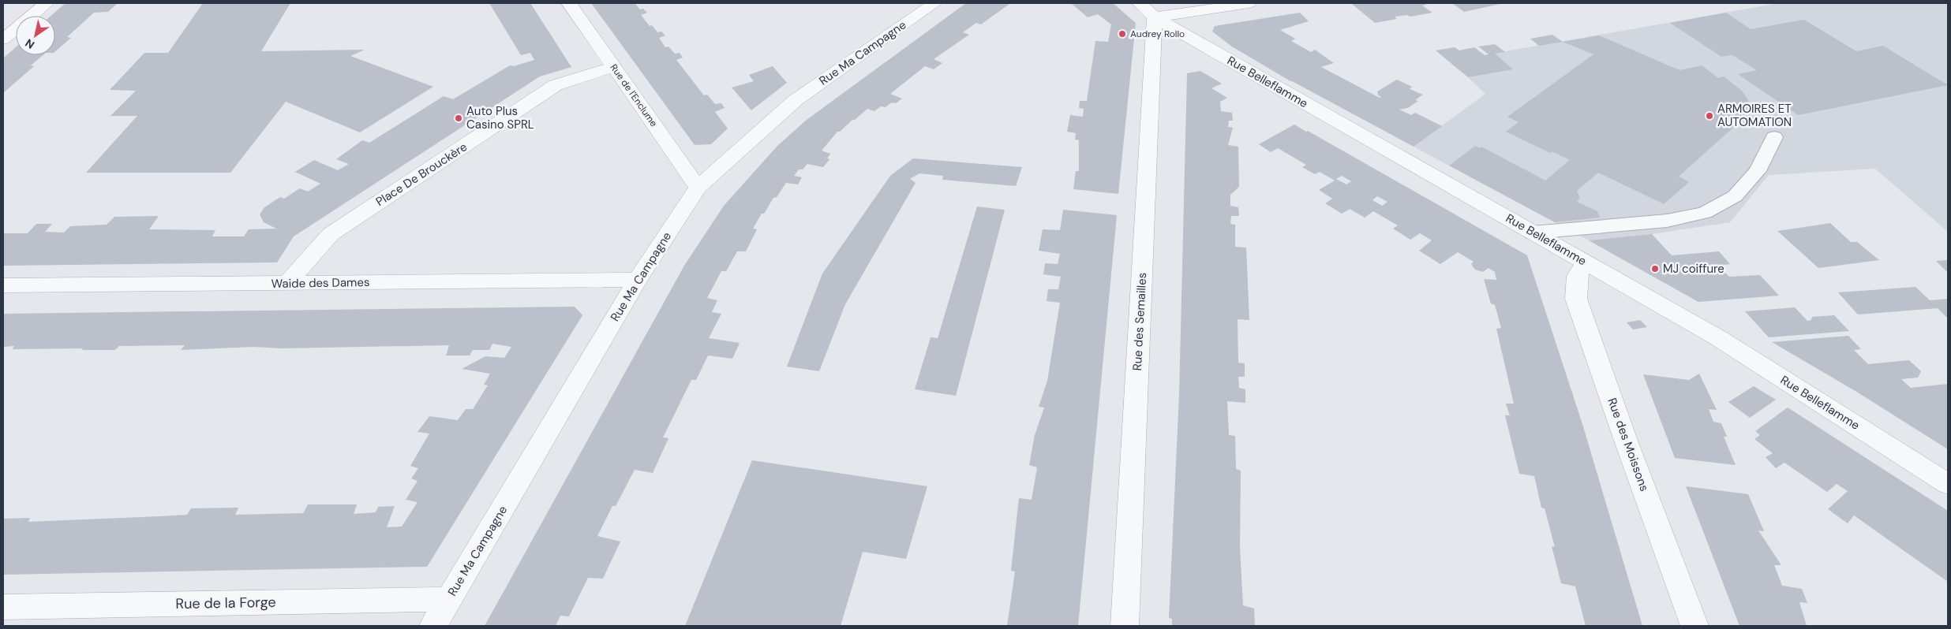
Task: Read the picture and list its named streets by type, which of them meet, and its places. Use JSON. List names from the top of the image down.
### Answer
{
  "streets": {
    "street": [
      "Rue Ma Campagne",
      "Rue Belleflamme",
      "Rue de l'Enclume",
      "Place De Brouckère",
      "Waide des Dames",
      "Rue des Semailles",
      "Rue des Moissons",
      "Rue de la Forge"
    ]
  },
  "crossings": [
    ["Rue Ma Campagne", "Rue de l'Enclume"],
    ["Rue Ma Campagne", "Waide des Dames"],
    ["Rue Ma Campagne", "Rue de la Forge"],
    ["Rue Belleflamme", "Rue des Semailles"],
    ["Rue Belleflamme", "Rue des Moissons"],
    ["Rue de l'Enclume", "Place De Brouckère"],
    ["Place De Brouckère", "Waide des Dames"]
  ],
  "places": [
    "Audrey Rollo",
    "ARMOIRES ET AUTOMATION",
    "Auto Plus Casino SPRL",
    "MJ coiffure"
  ],
  "north": "bottom left"
}
